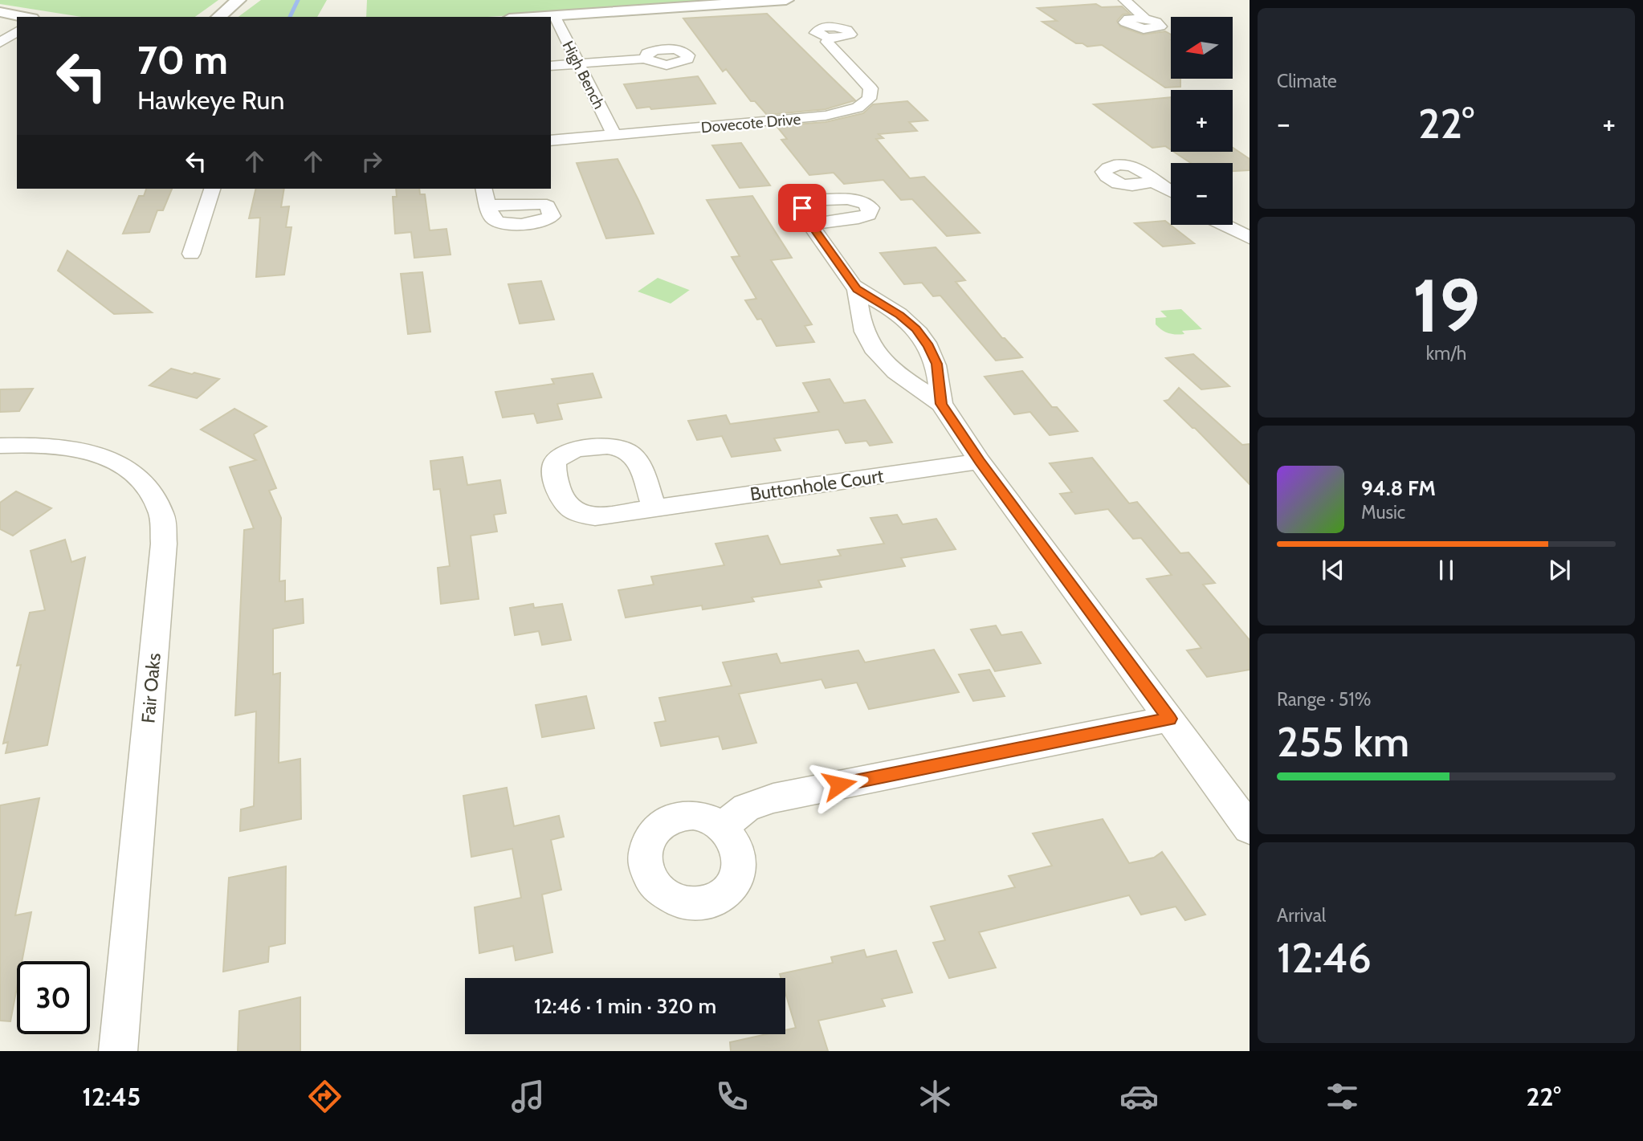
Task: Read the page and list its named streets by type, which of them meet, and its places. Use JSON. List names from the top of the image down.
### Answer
{
  "streets": {
    "street": [
      "High Bench",
      "Dovecote Drive",
      "Buttonhole Court",
      "Fair Oaks"
    ]
  },
  "crossings": [
    ["High Bench", "Dovecote Drive"]
  ],
  "north": "left",
  "page": {
    "tile": [
      "Climate",
      ["19", "km/h"],
      ["Range · 51%", "255 km"],
      ["Arrival", "12:46"]
    ],
    "map_buttons": ["+", "−"],
    "turn": ["70 m", "Hawkeye Run"],
    "heat": ["−", "22°", "+"],
    "song": ["94.8 FM", "Music"],
    "limit": "30",
    "trip": "12:46 · 1 min · 320 m",
    "tabs": ["12:45", "22°"]
  }
}
